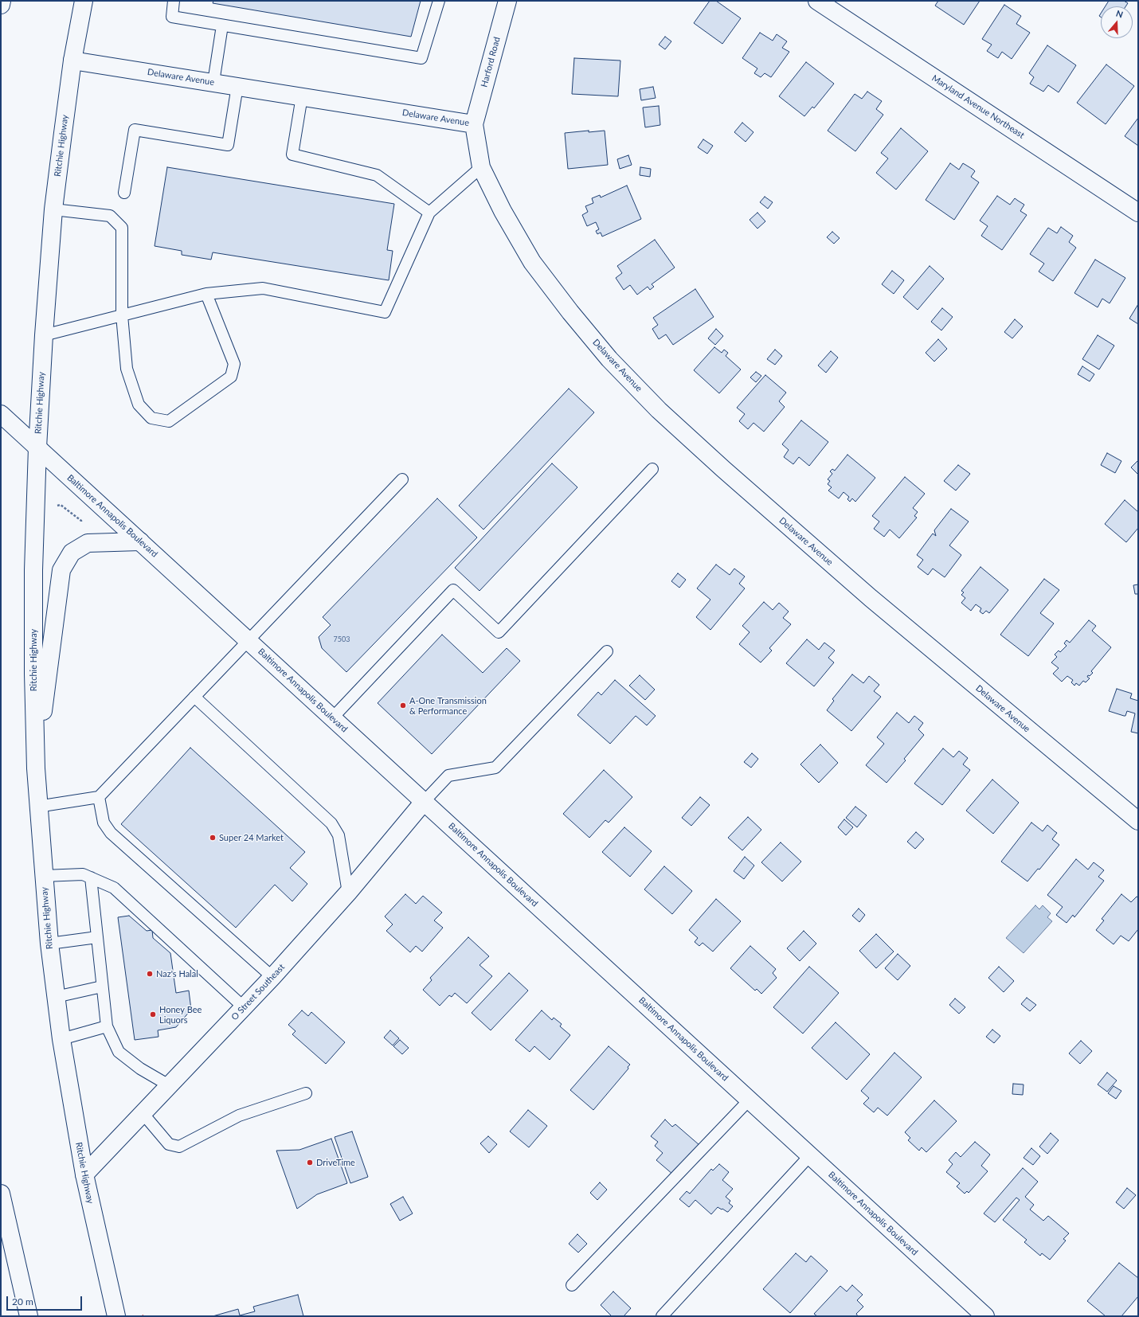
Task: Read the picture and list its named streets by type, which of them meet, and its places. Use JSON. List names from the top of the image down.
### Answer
{
  "streets": {
    "main road": [
      "Harford Road",
      "Delaware Avenue",
      "Maryland Avenue Northeast",
      "Ritchie Highway",
      "Baltimore Annapolis Boulevard",
      "O Street Southeast"
    ]
  },
  "crossings": [
    ["Harford Road", "Delaware Avenue"],
    ["Delaware Avenue", "Ritchie Highway"],
    ["Ritchie Highway", "Baltimore Annapolis Boulevard"],
    ["Ritchie Highway", "O Street Southeast"],
    ["Baltimore Annapolis Boulevard", "O Street Southeast"]
  ],
  "places": [
    "A-One Transmission & Performance",
    "Super 24 Market",
    "Naz's Halal",
    "Honey Bee Liquors",
    "DriveTime"
  ],
  "house_numbers": ["7503"],
  "scale_bar": "20 m",
  "north": "top"
}
